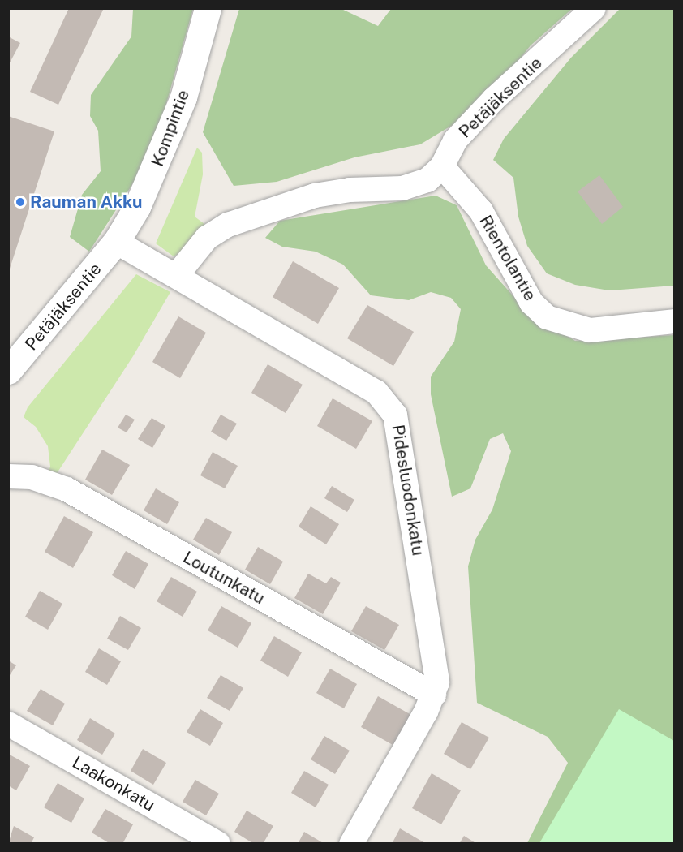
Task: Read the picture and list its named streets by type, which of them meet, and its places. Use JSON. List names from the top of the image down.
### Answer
{
  "streets": {
    "street": [
      "Petäjäksentie",
      "Kompintie",
      "Rientolantie",
      "Pidesluodonkatu",
      "Loutunkatu",
      "Laakonkatu"
    ]
  },
  "crossings": [
    ["Petäjäksentie", "Kompintie"],
    ["Petäjäksentie", "Rientolantie"],
    ["Petäjäksentie", "Pidesluodonkatu"],
    ["Kompintie", "Pidesluodonkatu"],
    ["Pidesluodonkatu", "Loutunkatu"]
  ],
  "places": ["Rauman Akku"]
}
